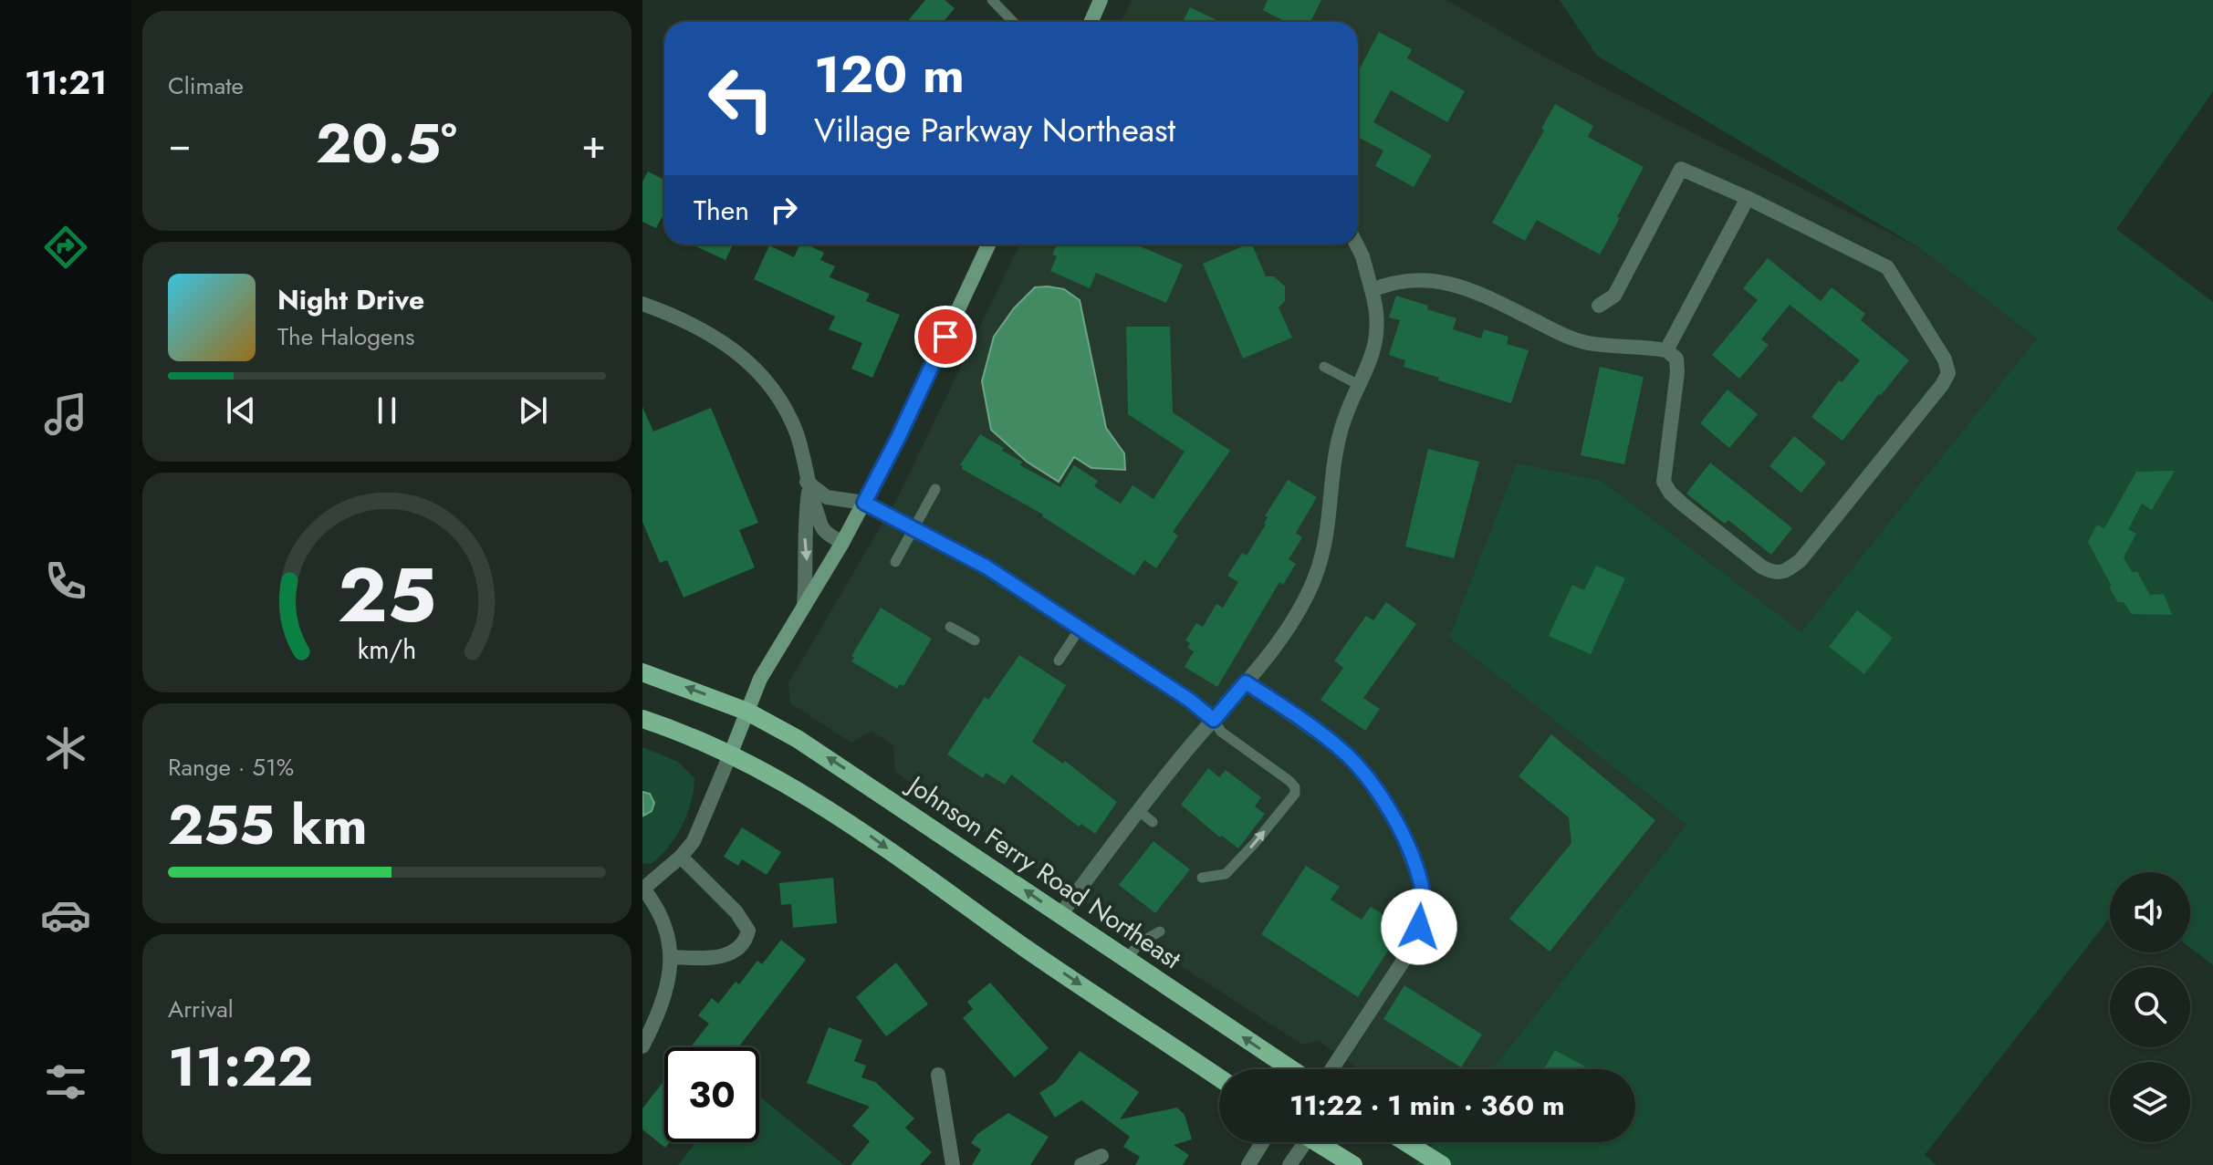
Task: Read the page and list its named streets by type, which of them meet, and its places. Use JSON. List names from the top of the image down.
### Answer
{
  "streets": {
    "main road": ["Johnson Ferry Road Northeast"]
  },
  "page": {
    "tabs": "11:21",
    "tile": [
      "Climate",
      ["Range · 51%", "255 km"],
      ["Arrival", "11:22"]
    ],
    "turn": ["120 m", "Village Parkway Northeast"],
    "heat": ["−", "20.5°", "+"],
    "then": "Then",
    "song": ["Night Drive", "The Halogens"],
    "limit": "30",
    "trip": "11:22 · 1 min · 360 m",
    "gauge": ["25", "km/h"]
  }
}
